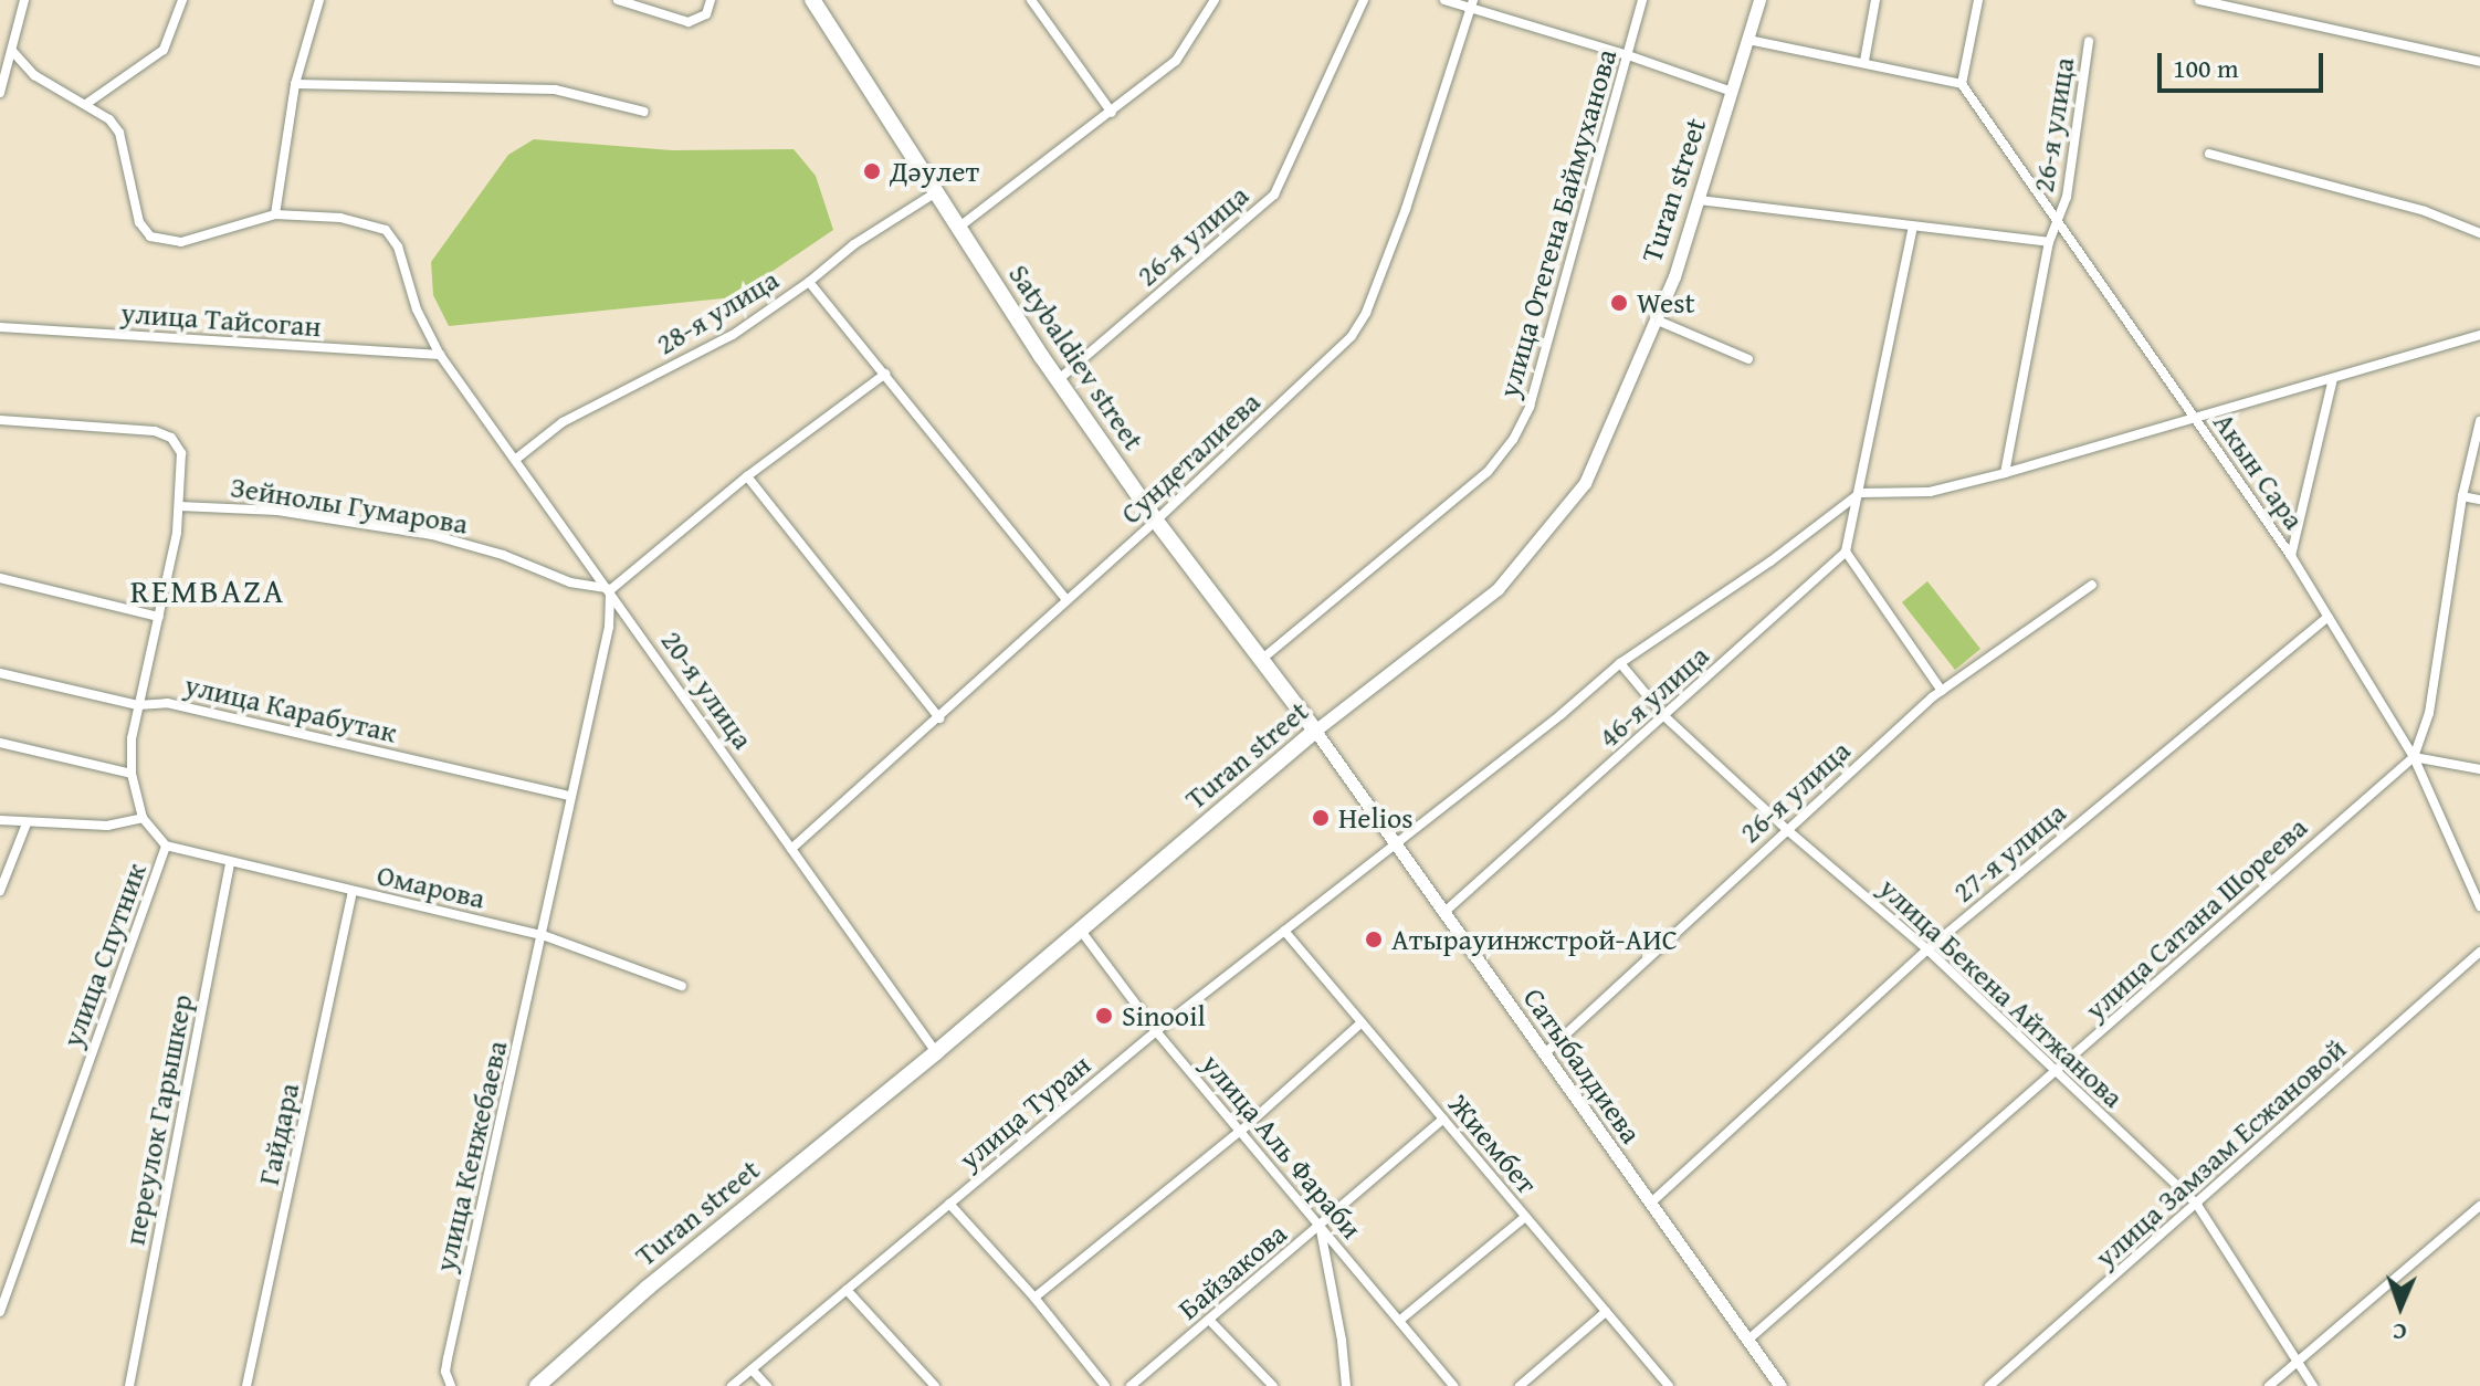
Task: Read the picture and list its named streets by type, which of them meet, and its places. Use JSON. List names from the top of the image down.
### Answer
{
  "streets": {
    "main road": ["Turan street", "Satybaldiev street"],
    "street": [
      "26-я улица",
      "улица Отегена Баймуханова",
      "28-я улица",
      "улица Тайсоган",
      "Сундеталиева",
      "Акын Сара",
      "Зейнолы Гумарова",
      "20-я улица",
      "46-я улица",
      "улица Карабутак",
      "27-я улица",
      "Омарова",
      "улица Сатана Шореева",
      "улица Спутник",
      "улица Бекена Айтжанова",
      "Сатыбалдиева",
      "улица Туран",
      "переулок Гарышкер",
      "Гайдара",
      "Жиембет",
      "улица Аль Фараби",
      "улица Замзам Есжановой",
      "улица Кенжебаева",
      "Байзакова"
    ]
  },
  "crossings": [
    ["26-я улица", "Satybaldiev street"],
    ["26-я улица", "Акын Сара"],
    ["26-я улица", "улица Бекена Айтжанова"],
    ["26-я улица", "Сатыбалдиева"],
    ["Turan street", "Satybaldiev street"],
    ["Turan street", "20-я улица"],
    ["Turan street", "Сатыбалдиева"],
    ["Turan street", "улица Аль Фараби"],
    ["улица Отегена Баймуханова", "Satybaldiev street"],
    ["28-я улица", "Satybaldiev street"],
    ["28-я улица", "20-я улица"],
    ["улица Тайсоган", "20-я улица"],
    ["Satybaldiev street", "Сундеталиева"],
    ["Satybaldiev street", "Сатыбалдиева"],
    ["Сундеталиева", "20-я улица"],
    ["Акын Сара", "27-я улица"],
    ["Акын Сара", "улица Сатана Шореева"],
    ["Зейнолы Гумарова", "20-я улица"],
    ["Зейнолы Гумарова", "улица Спутник"],
    ["Зейнолы Гумарова", "улица Кенжебаева"],
    ["20-я улица", "улица Кенжебаева"],
    ["46-я улица", "улица Бекена Айтжанова"],
    ["46-я улица", "Сатыбалдиева"],
    ["46-я улица", "улица Туран"],
    ["улица Карабутак", "улица Спутник"],
    ["улица Карабутак", "улица Кенжебаева"],
    ["27-я улица", "улица Бекена Айтжанова"],
    ["27-я улица", "Сатыбалдиева"],
    ["Омарова", "улица Спутник"],
    ["Омарова", "переулок Гарышкер"],
    ["Омарова", "Гайдара"],
    ["Омарова", "улица Кенжебаева"],
    ["улица Сатана Шореева", "улица Бекена Айтжанова"],
    ["улица Сатана Шореева", "Сатыбалдиева"],
    ["улица Бекена Айтжанова", "улица Замзам Есжановой"],
    ["Сатыбалдиева", "улица Туран"],
    ["улица Туран", "Жиембет"],
    ["улица Туран", "улица Аль Фараби"],
    ["Жиембет", "Байзакова"],
    ["улица Аль Фараби", "Байзакова"]
  ],
  "districts": ["REMBAZA"],
  "places": [
    "Дәулет",
    "West",
    "Helios",
    "Атырауинжстрой-АИС",
    "Sinooil"
  ],
  "scale_bar": "100 m",
  "north": "bottom"
}
